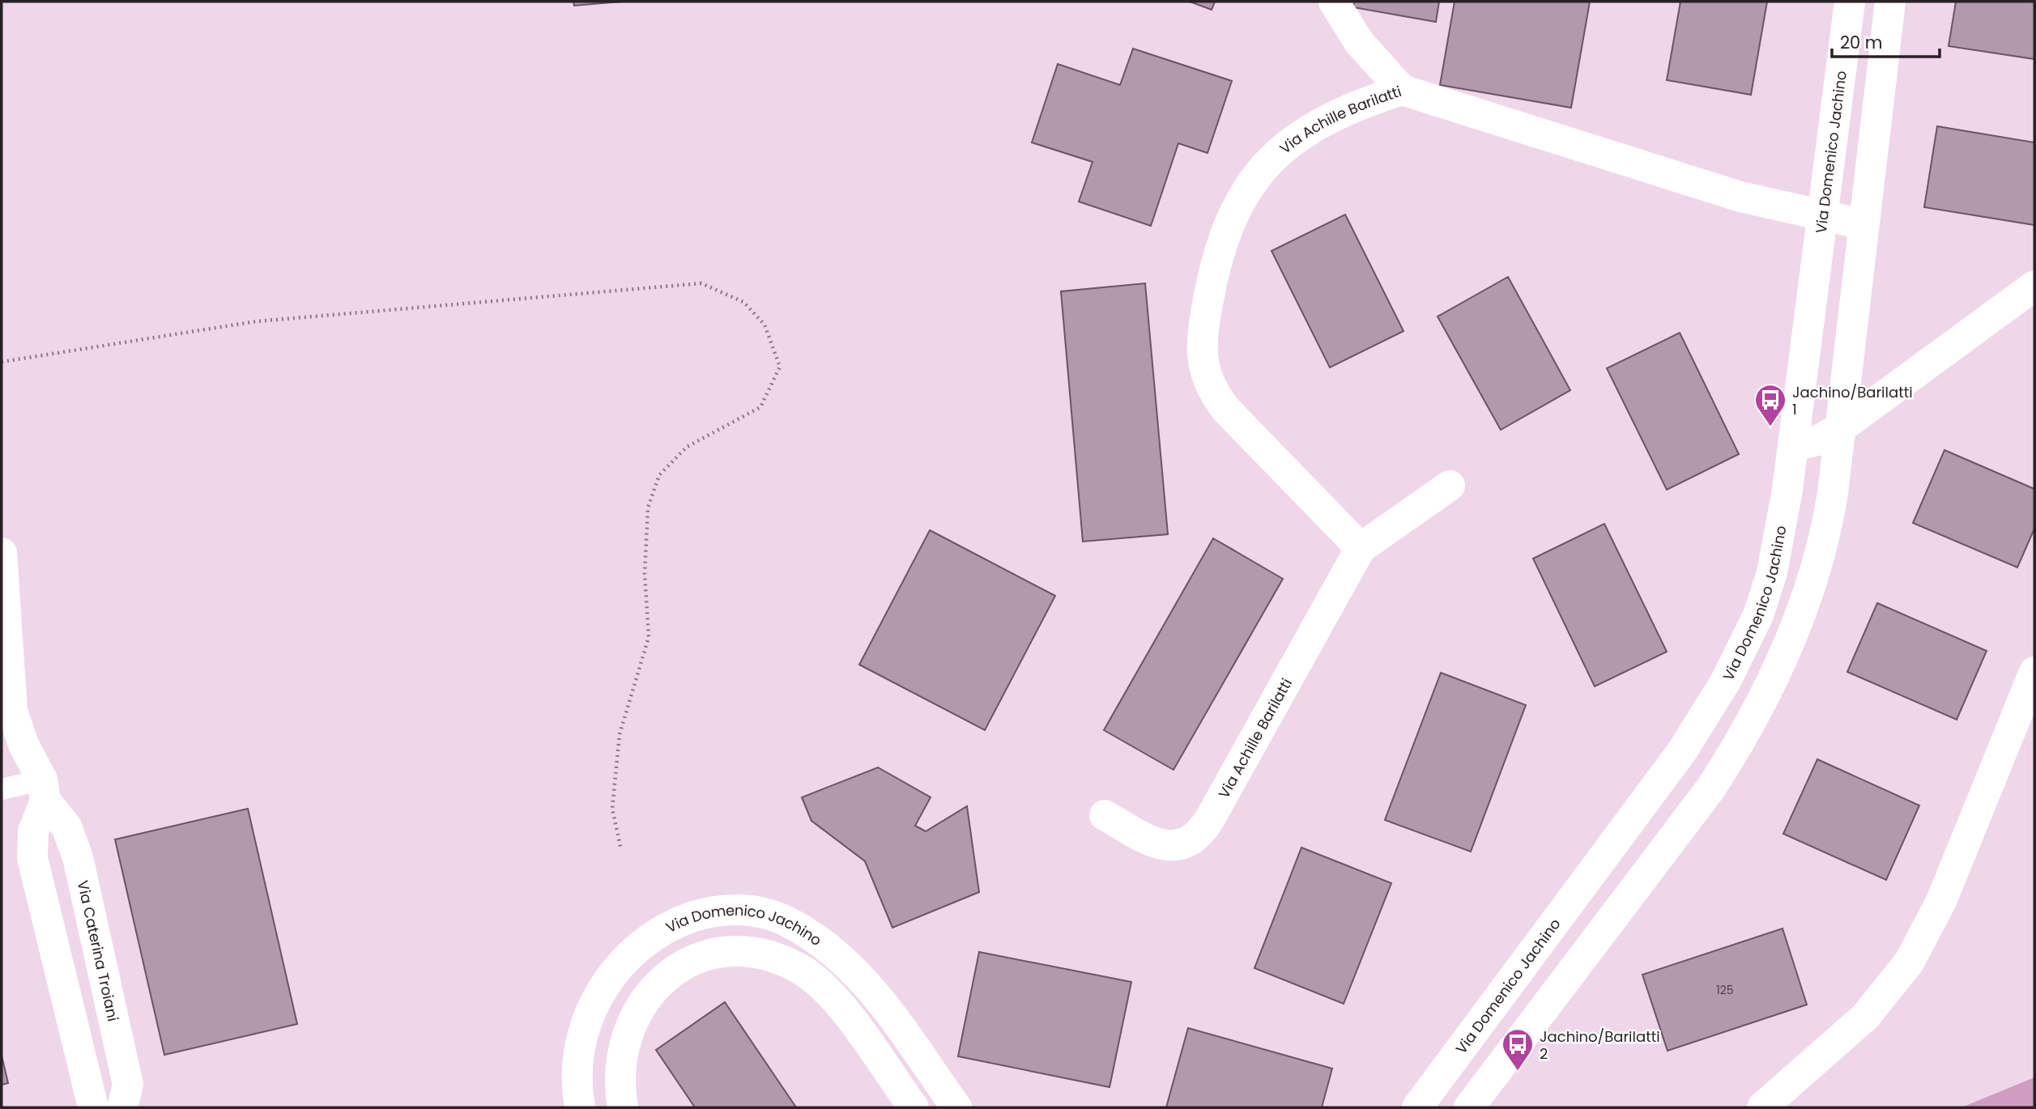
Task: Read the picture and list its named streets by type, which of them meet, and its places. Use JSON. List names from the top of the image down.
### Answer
{
  "streets": {
    "street": ["Via Achille Barilatti", "Via Domenico Jachino", "Via Caterina Troiani"]
  },
  "crossings": [
    ["Via Achille Barilatti", "Via Domenico Jachino"]
  ],
  "places": {
    "bus stop": ["Jachino/Barilatti 1", "Jachino/Barilatti 2"]
  },
  "house_numbers": ["125"],
  "scale_bar": "20 m"
}
